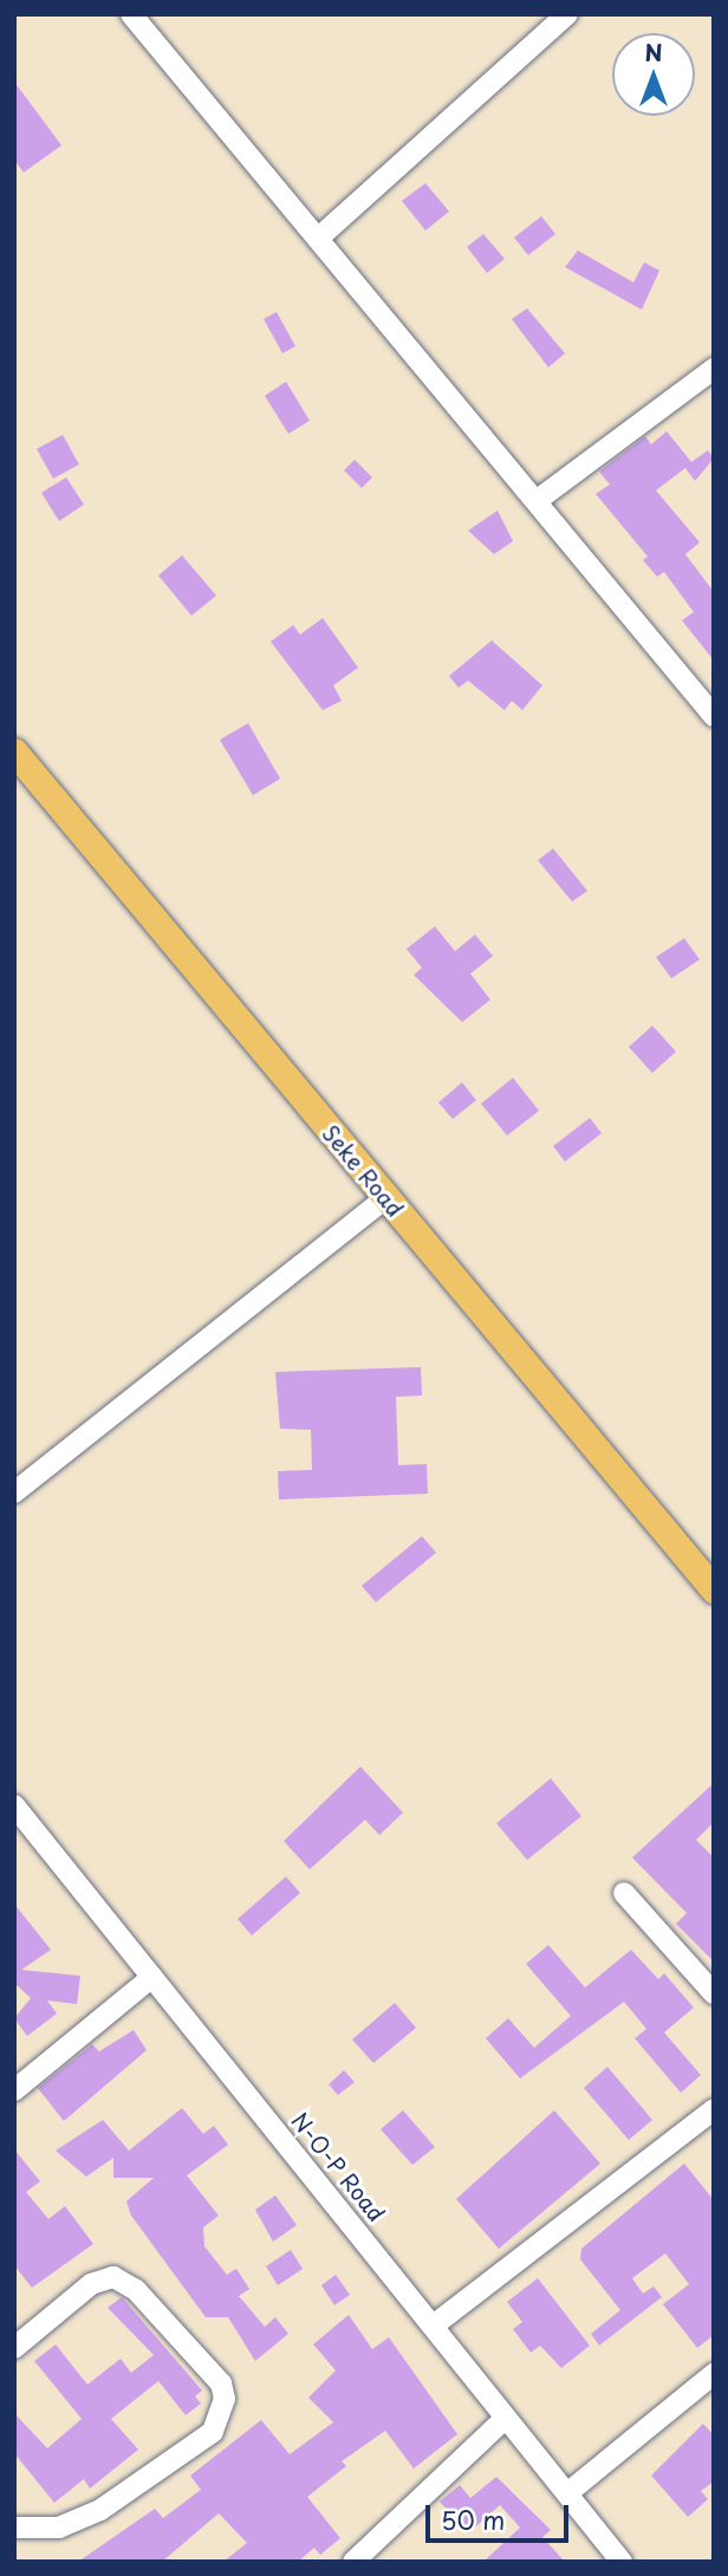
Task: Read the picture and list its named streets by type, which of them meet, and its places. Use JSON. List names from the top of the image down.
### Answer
{
  "streets": {
    "main road": ["Seke Road"],
    "street": ["N-O-P Road"]
  },
  "scale_bar": "50 m",
  "north": "top"
}
